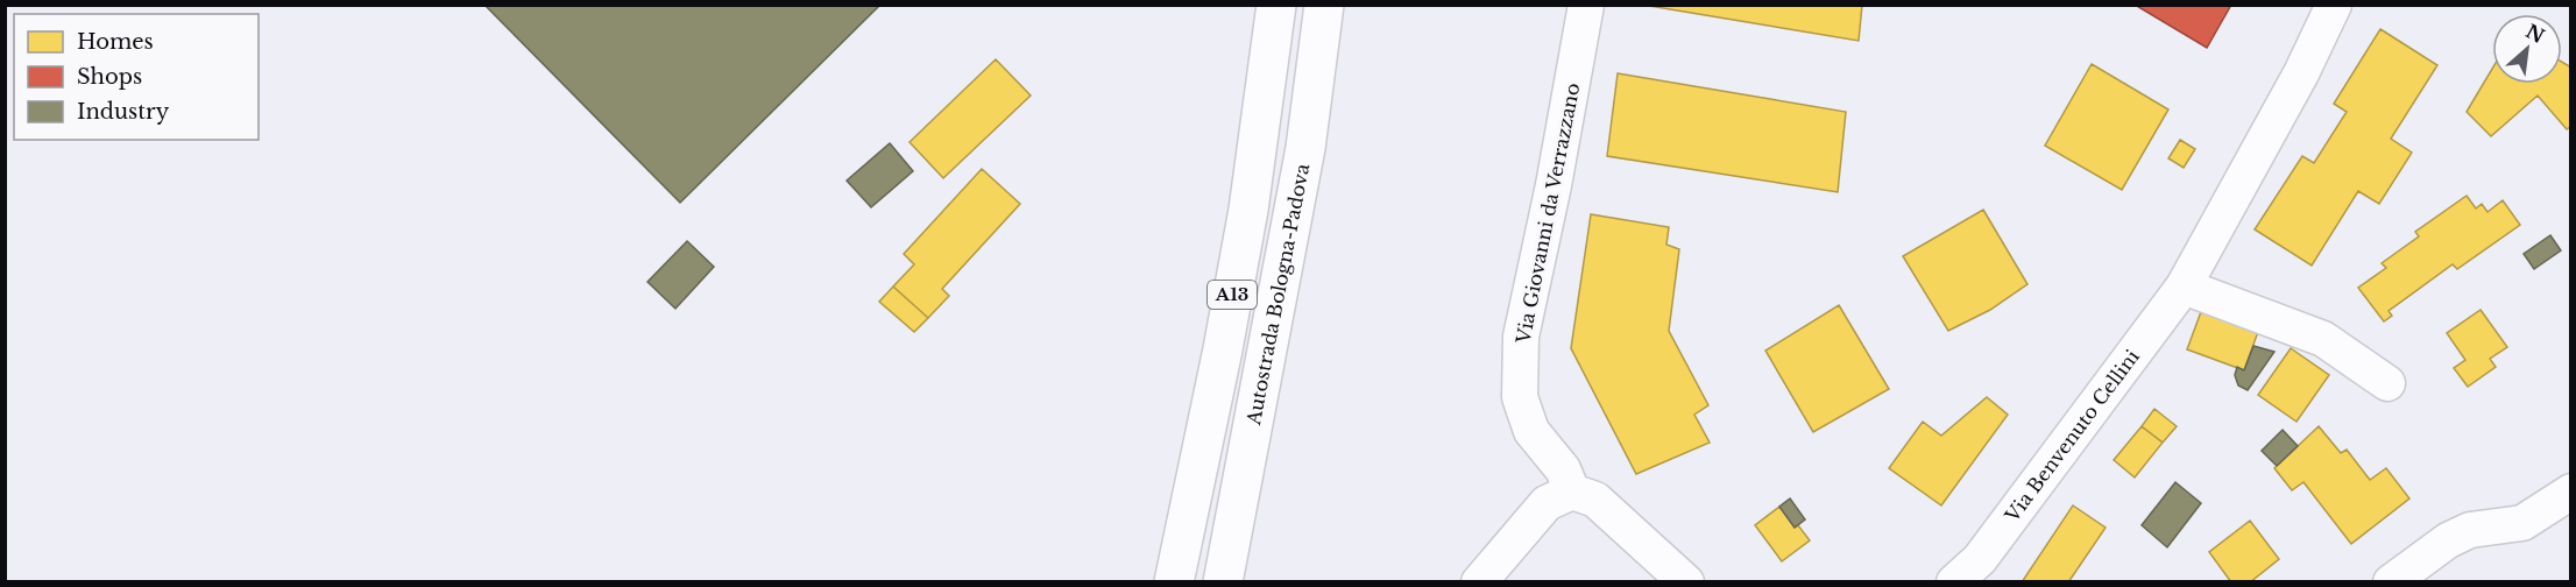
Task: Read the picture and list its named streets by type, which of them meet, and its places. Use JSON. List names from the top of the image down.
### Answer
{
  "streets": {
    "highway": ["A13", "Autostrada Bologna-Padova"],
    "street": ["Via Giovanni da Verrazzano", "Via Benvenuto Cellini"]
  },
  "legend": ["Homes", "Shops", "Industry"],
  "north": "top right"
}
